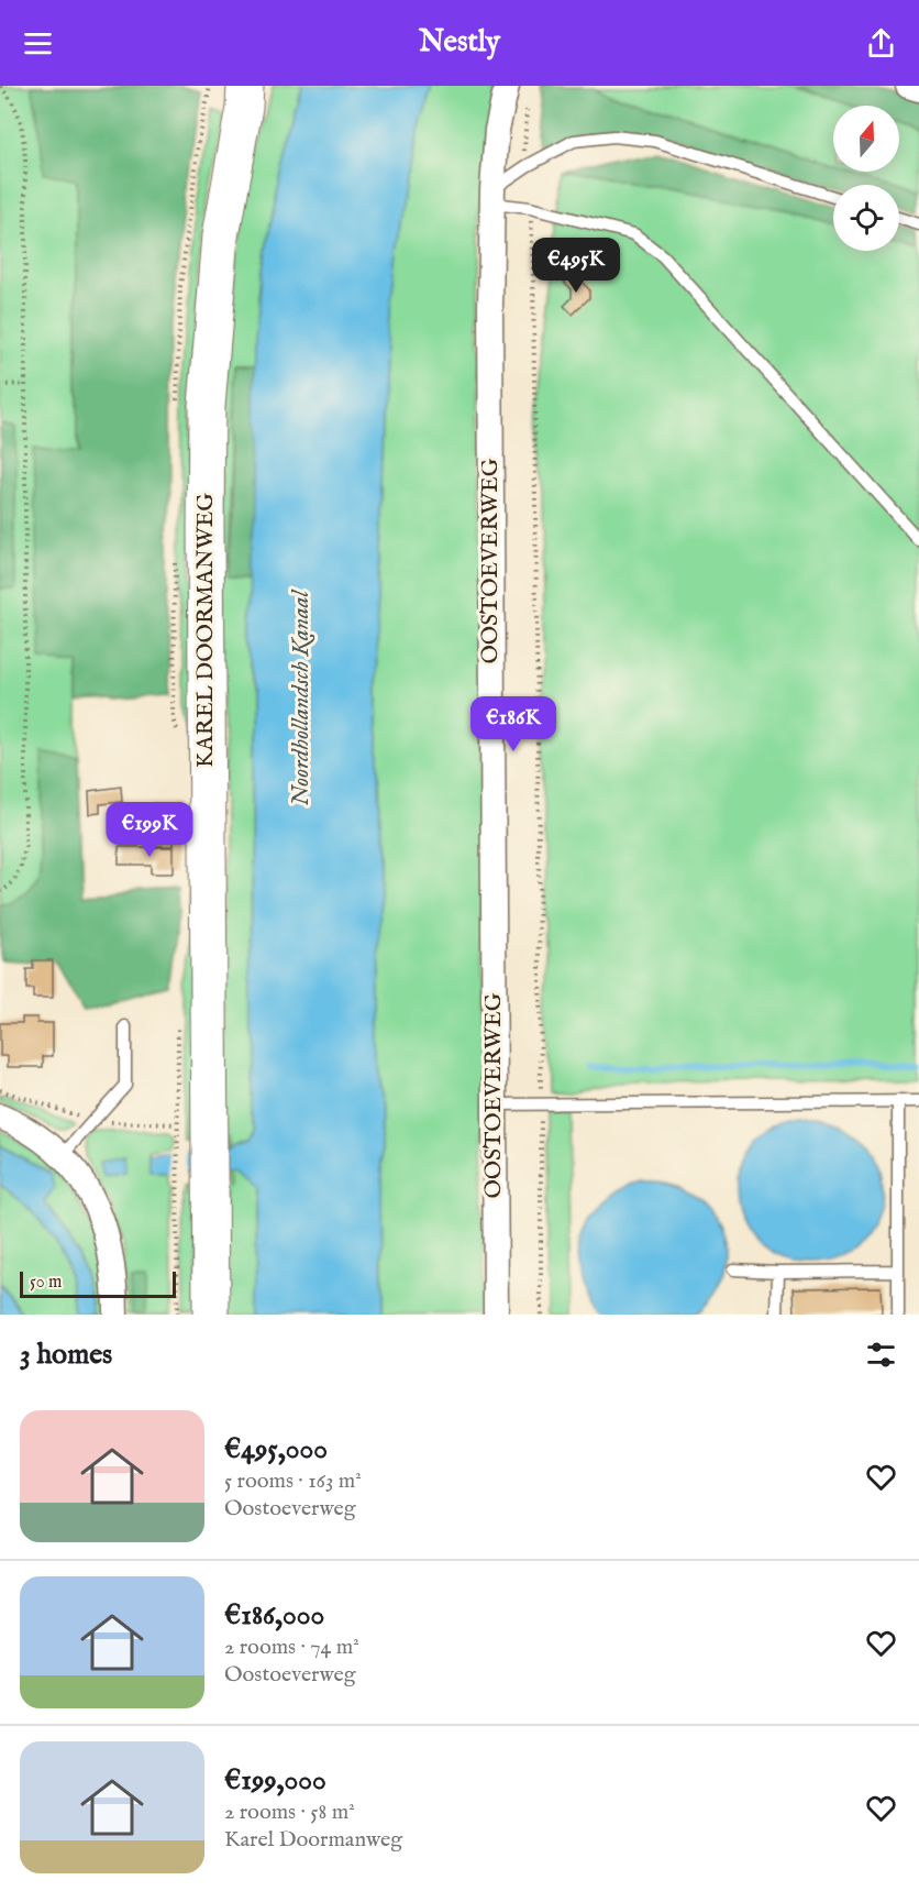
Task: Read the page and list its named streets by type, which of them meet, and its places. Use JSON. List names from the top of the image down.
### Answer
{
  "streets": {
    "main road": ["KAREL DOORMANWEG"],
    "street": ["OOSTOEVERWEG"]
  },
  "water": ["Noordhollandsch Kanaal"],
  "scale_bar": "50 m",
  "north": "top",
  "page": {
    "header": "Nestly",
    "price": ["€495K", "€186K", "€199K"],
    "scale": "50 m",
    "heading": "3 homes",
    "list": [
      {
        "name": "€495,000",
        "note": "5 rooms · 163 m² · Oostoeverweg"
      },
      {
        "name": "€186,000",
        "note": "2 rooms · 74 m² · Oostoeverweg"
      },
      {
        "name": "€199,000",
        "note": "2 rooms · 58 m² · Karel Doormanweg"
      }
    ]
  }
}
